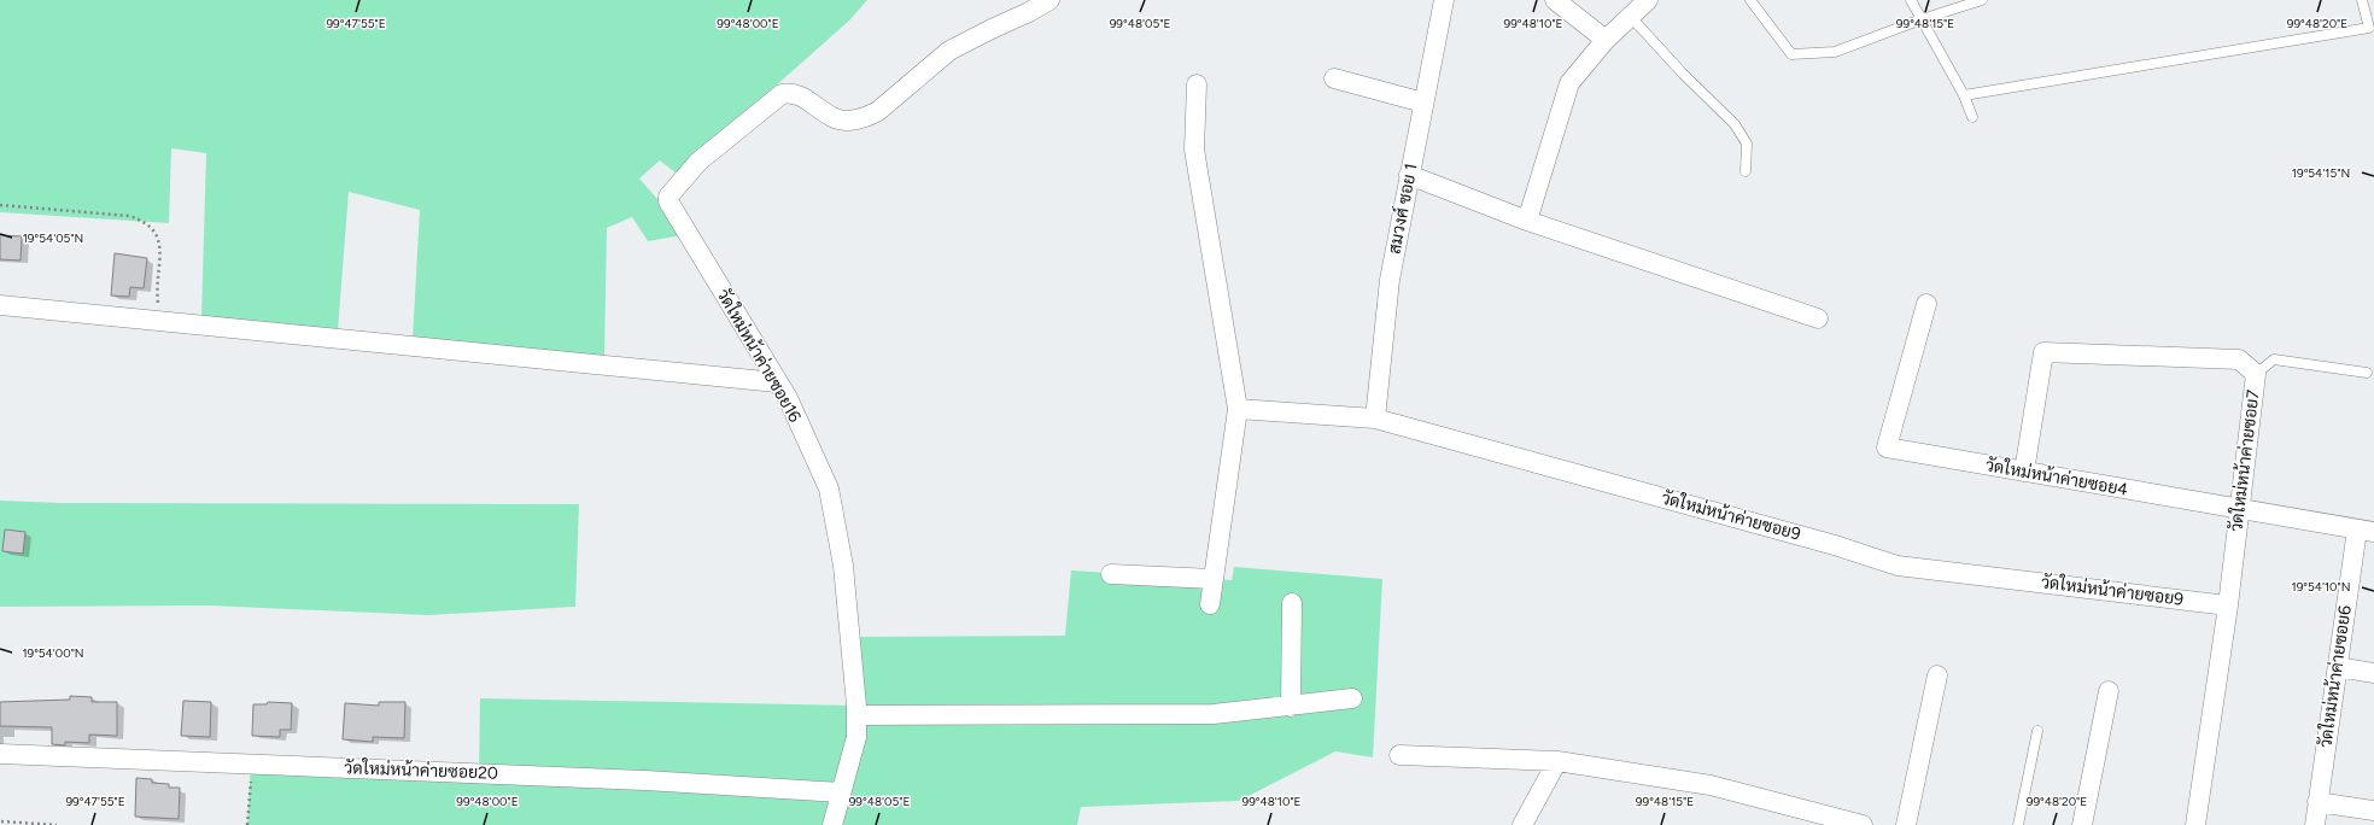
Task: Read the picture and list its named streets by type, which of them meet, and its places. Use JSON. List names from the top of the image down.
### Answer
{
  "streets": {
    "street": [
      "สมวงศ์ ซอย 1",
      "วัดใหม่หน้าค่ายซอย16",
      "วัดใหม่หน้าค่ายซอย7",
      "วัดใหม่หน้าค่ายซอย4",
      "วัดใหม่หน้าค่ายซอย9",
      "วัดใหม่หน้าค่ายซอย6",
      "วัดใหม่หน้าค่ายซอย20"
    ]
  },
  "crossings": [
    ["สมวงศ์ ซอย 1", "วัดใหม่หน้าค่ายซอย9"],
    ["วัดใหม่หน้าค่ายซอย16", "วัดใหม่หน้าค่ายซอย20"],
    ["วัดใหม่หน้าค่ายซอย7", "วัดใหม่หน้าค่ายซอย4"],
    ["วัดใหม่หน้าค่ายซอย7", "วัดใหม่หน้าค่ายซอย9"],
    ["วัดใหม่หน้าค่ายซอย4", "วัดใหม่หน้าค่ายซอย6"]
  ],
  "coordinates": [
    "99°47'55\"E",
    "99°48'00\"E",
    "99°48'05\"E",
    "99°48'10\"E",
    "99°48'15\"E",
    "99°48'20\"E",
    "19°54'15\"N",
    "19°54'05\"N",
    "19°54'10\"N",
    "19°54'00\"N"
  ]
}
